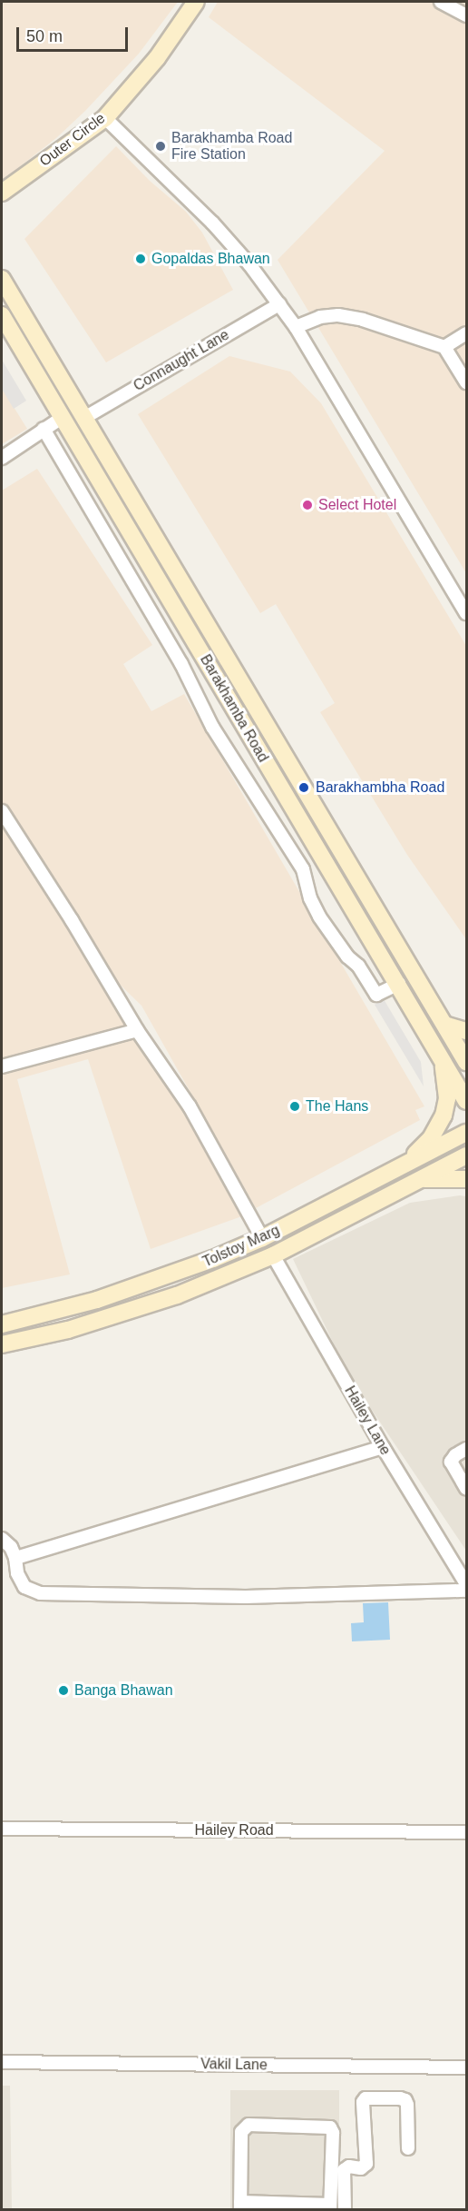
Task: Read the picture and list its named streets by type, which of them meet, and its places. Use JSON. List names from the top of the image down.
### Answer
{
  "streets": {
    "main road": ["Outer Circle", "Barakhamba Road", "Tolstoy Marg"],
    "street": [
      "Connaught Lane",
      "Hailey Lane",
      "Hailey Road",
      "Vakil Lane"
    ]
  },
  "crossings": [
    ["Connaught Lane", "Barakhamba Road"],
    ["Tolstoy Marg", "Hailey Lane"]
  ],
  "places": [
    "Barakhamba Road Fire Station",
    "Gopaldas Bhawan",
    "Select Hotel",
    "Barakhambha Road",
    "The Hans",
    "Banga Bhawan"
  ],
  "scale_bar": "50 m"
}
